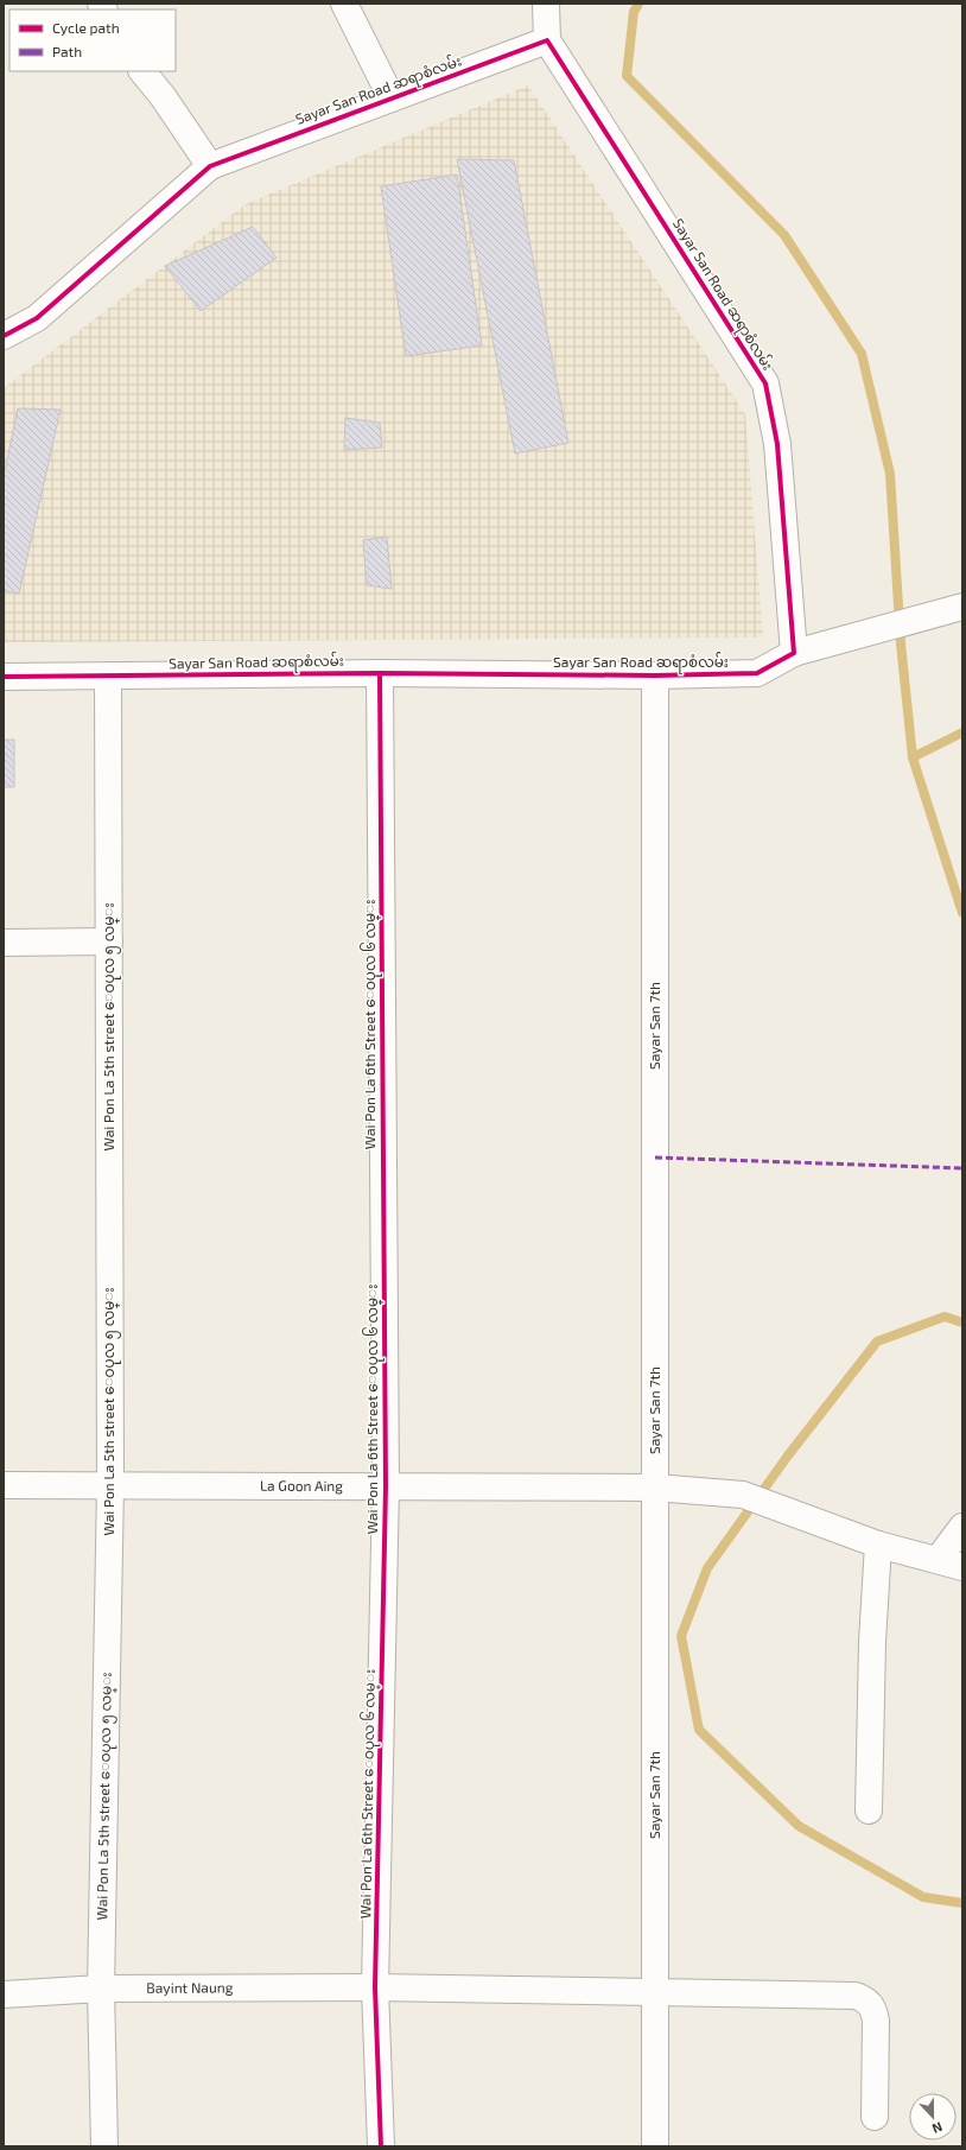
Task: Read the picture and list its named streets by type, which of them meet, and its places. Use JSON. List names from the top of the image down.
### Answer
{
  "streets": {
    "street": [
      "Sayar San Road ဆရာစံလမ်း",
      "Wai Pon La 6th Street ေဝပုလ ၆ လမ္း",
      "Sayar San 7th",
      "Wai Pon La 5th street ေဝပုလ ၅ လမ္း",
      "La Goon Aing",
      "Bayint Naung"
    ]
  },
  "crossings": [
    ["Sayar San Road ဆရာစံလမ်း", "Wai Pon La 6th Street ေဝပုလ ၆ လမ္း"],
    ["Sayar San Road ဆရာစံလမ်း", "Sayar San 7th"],
    ["Sayar San Road ဆရာစံလမ်း", "Wai Pon La 5th street ေဝပုလ ၅ လမ္း"],
    ["Wai Pon La 6th Street ေဝပုလ ၆ လမ္း", "La Goon Aing"],
    ["Wai Pon La 6th Street ေဝပုလ ၆ လမ္း", "Bayint Naung"],
    ["Sayar San 7th", "La Goon Aing"],
    ["Sayar San 7th", "Bayint Naung"],
    ["Wai Pon La 5th street ေဝပုလ ၅ လမ္း", "La Goon Aing"],
    ["Wai Pon La 5th street ေဝပုလ ၅ လမ္း", "Bayint Naung"]
  ],
  "legend": ["Cycle path", "Path"],
  "north": "bottom"
}
